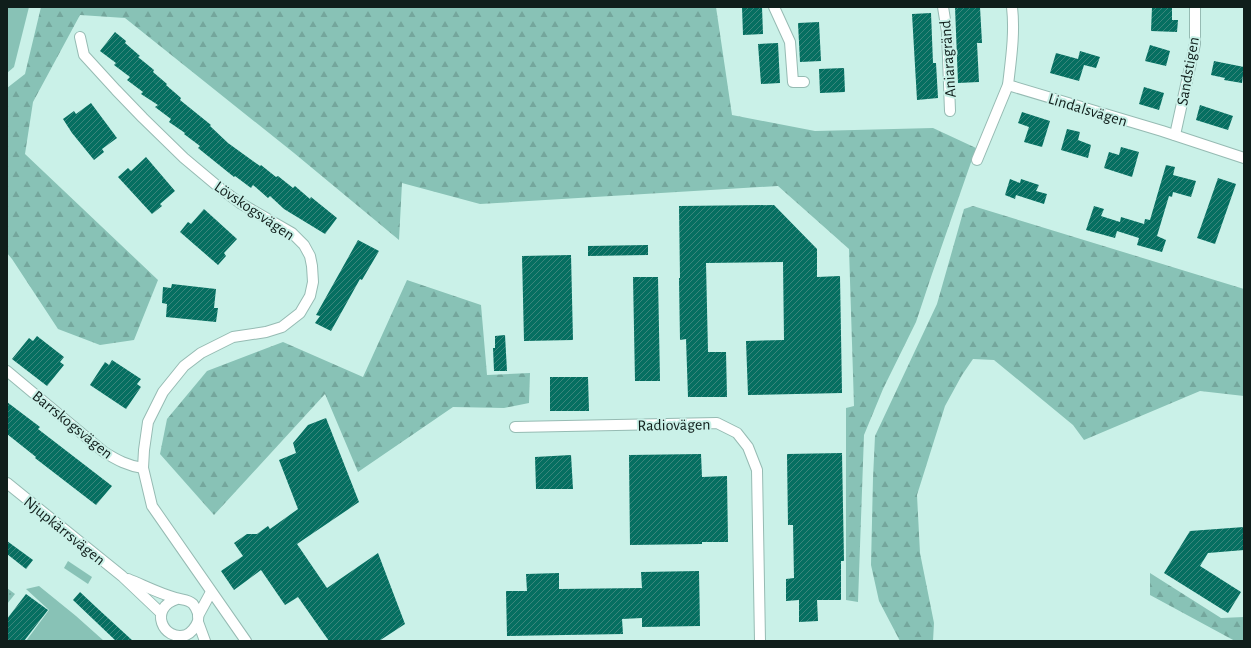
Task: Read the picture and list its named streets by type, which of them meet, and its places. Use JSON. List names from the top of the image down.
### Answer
{
  "streets": {
    "street": [
      "Aniaragränd",
      "Sandstigen",
      "Lindalsvägen",
      "Lövskogsvägen",
      "Barrskogsvägen",
      "Radiovägen",
      "Njupkärrsvägen"
    ]
  },
  "crossings": [
    ["Sandstigen", "Lindalsvägen"],
    ["Lövskogsvägen", "Barrskogsvägen"]
  ]
}
